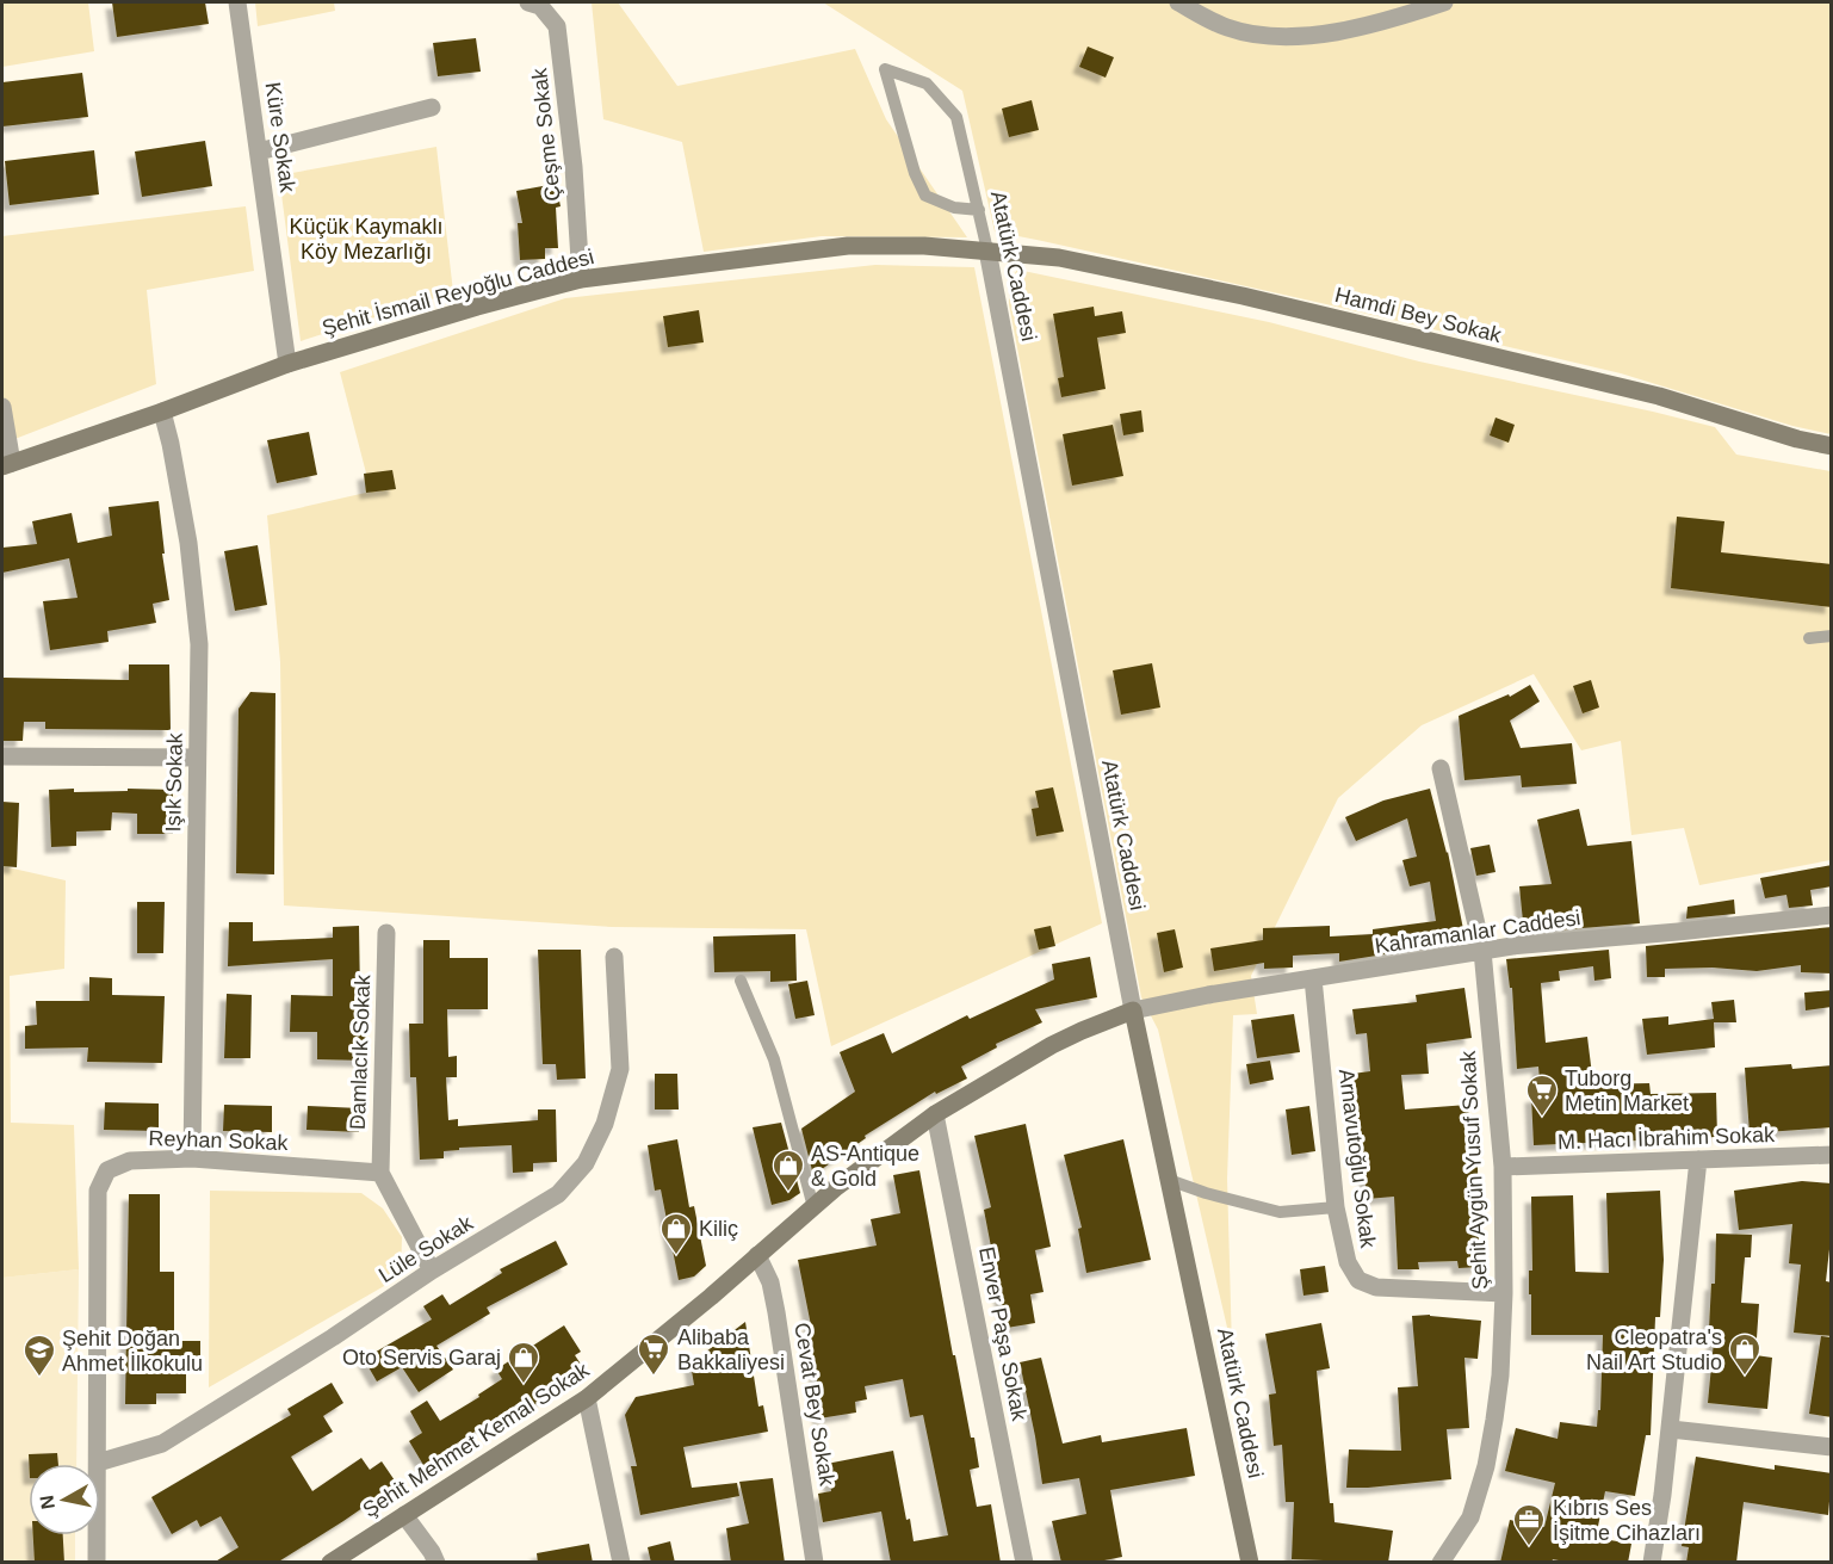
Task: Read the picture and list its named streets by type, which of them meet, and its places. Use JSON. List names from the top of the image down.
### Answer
{
  "streets": {
    "street": [
      "Çeşme Sokak",
      "Küre Sokak",
      "Atatürk Caddesi",
      "Şehit İsmail Reyoğlu Caddesi",
      "Hamdi Bey Sokak",
      "Işık Sokak",
      "Kahramanlar Caddesi",
      "Damlacık Sokak",
      "M. Hacı İbrahim Sokak",
      "Reyhan Sokak",
      "Arnavutoğlu Sokak",
      "Şehit Aygün Yusuf Sokak",
      "Lüle Sokak",
      "Enver Paşa Sokak",
      "Cevat Bey Sokak",
      "Şehit Mehmet Kemal Sokak"
    ]
  },
  "crossings": [
    ["Çeşme Sokak", "Şehit İsmail Reyoğlu Caddesi"],
    ["Küre Sokak", "Şehit İsmail Reyoğlu Caddesi"],
    ["Atatürk Caddesi", "Şehit İsmail Reyoğlu Caddesi"],
    ["Atatürk Caddesi", "Hamdi Bey Sokak"],
    ["Atatürk Caddesi", "Kahramanlar Caddesi"],
    ["Atatürk Caddesi", "Şehit Mehmet Kemal Sokak"],
    ["Şehit İsmail Reyoğlu Caddesi", "Hamdi Bey Sokak"],
    ["Şehit İsmail Reyoğlu Caddesi", "Işık Sokak"],
    ["Işık Sokak", "Reyhan Sokak"],
    ["Kahramanlar Caddesi", "Arnavutoğlu Sokak"],
    ["Kahramanlar Caddesi", "Şehit Aygün Yusuf Sokak"],
    ["Kahramanlar Caddesi", "Şehit Mehmet Kemal Sokak"],
    ["Damlacık Sokak", "Reyhan Sokak"],
    ["M. Hacı İbrahim Sokak", "Şehit Aygün Yusuf Sokak"],
    ["Reyhan Sokak", "Lüle Sokak"],
    ["Arnavutoğlu Sokak", "Şehit Aygün Yusuf Sokak"],
    ["Enver Paşa Sokak", "Şehit Mehmet Kemal Sokak"],
    ["Cevat Bey Sokak", "Şehit Mehmet Kemal Sokak"]
  ],
  "parks": ["Küçük Kaymaklı Köy Mezarlığı"],
  "places": {
    "supermarket": ["Tuborg Metin Market", "Alibaba Bakkaliyesi"],
    "shop": [
      "AS-Antique & Gold",
      "Kiliç",
      "Cleopatra's Nail Art Studio",
      "Oto Servis Garaj"
    ],
    "school or university": ["Şehit Doğan Ahmet İlkokulu"],
    "office": ["Kıbrıs Ses İşitme Cihazları"]
  },
  "north": "left"
}
